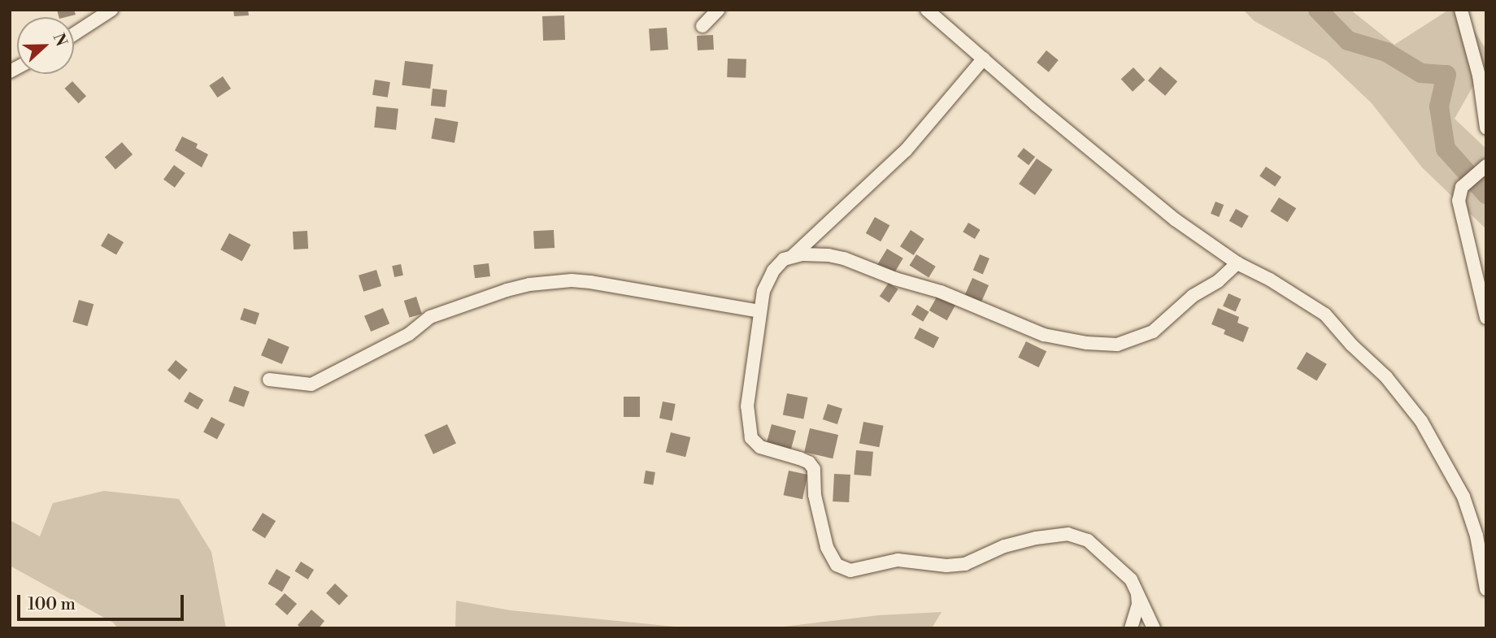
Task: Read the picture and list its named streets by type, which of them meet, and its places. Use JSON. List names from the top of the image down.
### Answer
{
  "scale_bar": "100 m",
  "north": "right"
}
